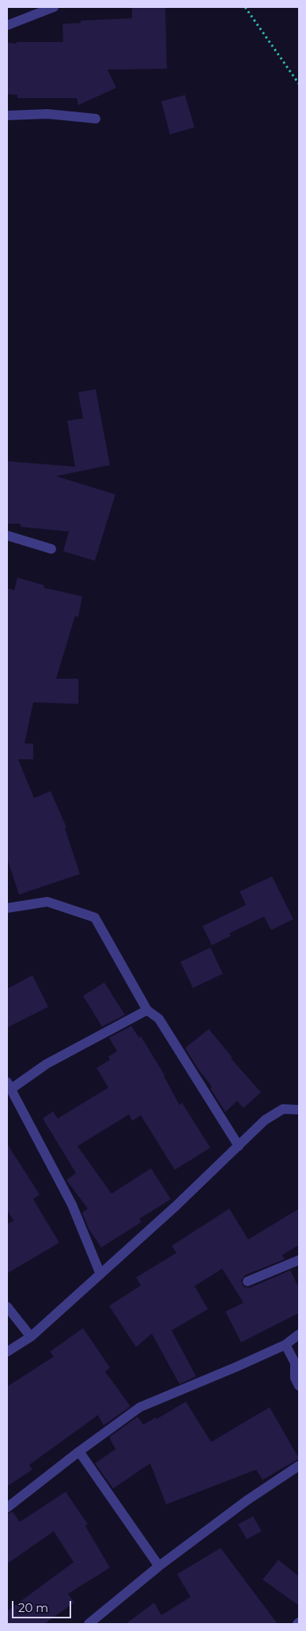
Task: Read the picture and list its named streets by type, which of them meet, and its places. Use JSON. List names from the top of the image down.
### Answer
{
  "scale_bar": "20 m"
}
